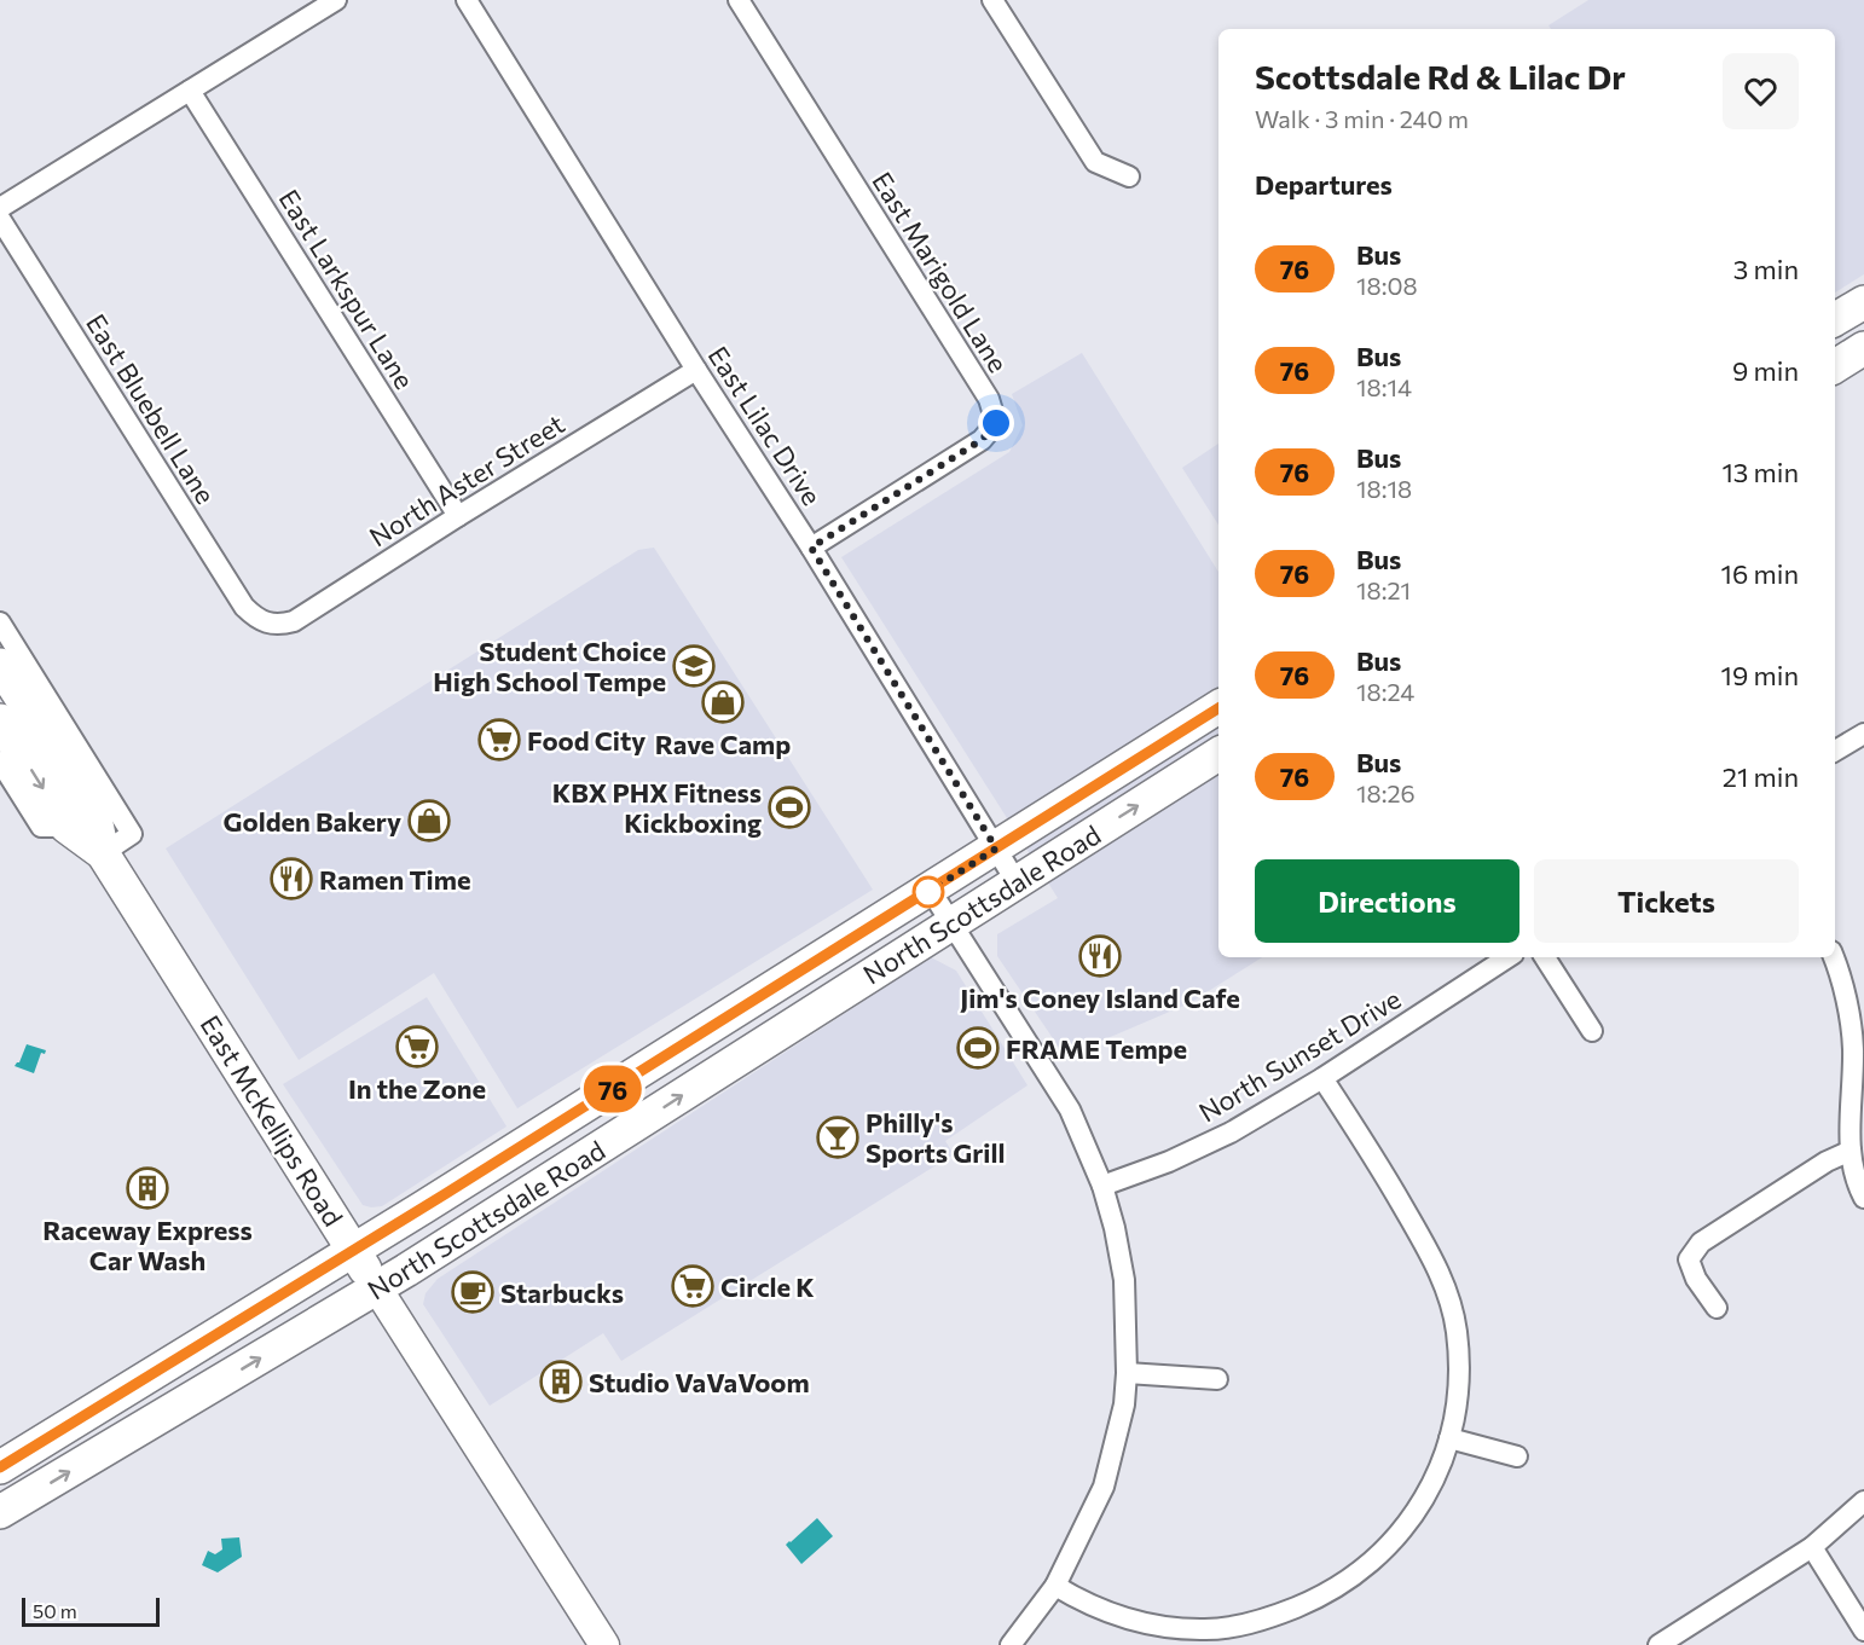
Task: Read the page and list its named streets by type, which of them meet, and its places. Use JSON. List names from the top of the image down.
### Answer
{
  "streets": {
    "main road": ["North Scottsdale Road", "East McKellips Road"],
    "street": [
      "East Marigold Lane",
      "East Larkspur Lane",
      "East Bluebell Lane",
      "East Lilac Drive",
      "North Aster Street",
      "North Sunset Drive"
    ]
  },
  "crossings": [
    ["East Marigold Lane", "East Lilac Drive"],
    ["East Larkspur Lane", "North Aster Street"],
    ["East Bluebell Lane", "North Aster Street"],
    ["East Lilac Drive", "North Aster Street"],
    ["East Lilac Drive", "North Scottsdale Road"],
    ["North Scottsdale Road", "East McKellips Road"]
  ],
  "places": {
    "school or university": ["Student Choice High School Tempe"],
    "shop": ["Rave Camp", "Golden Bakery"],
    "supermarket": ["Food City", "In the Zone", "Circle K"],
    "sports": ["KBX PHX Fitness Kickboxing", "FRAME Tempe"],
    "restaurant": ["Ramen Time", "Jim's Coney Island Cafe"],
    "bar": ["Philly's Sports Grill"],
    "building": ["Raceway Express Car Wash", "Studio VaVaVoom"],
    "cafe": ["Starbucks"]
  },
  "lines": ["bus line 76"],
  "scale_bar": "50 m",
  "page": {
    "on_map": "76",
    "heading": [
      ["Scottsdale Rd & Lilac Dr", "Walk · 3 min · 240 m"],
      "Departures"
    ],
    "list": [
      {
        "mark": "76",
        "name": "Bus",
        "note": "18:08",
        "value": "3 min"
      },
      {
        "mark": "76",
        "name": "Bus",
        "note": "18:14",
        "value": "9 min"
      },
      {
        "mark": "76",
        "name": "Bus",
        "note": "18:18",
        "value": "13 min"
      },
      {
        "mark": "76",
        "name": "Bus",
        "note": "18:21",
        "value": "16 min"
      },
      {
        "mark": "76",
        "name": "Bus",
        "note": "18:24",
        "value": "19 min"
      },
      {
        "mark": "76",
        "name": "Bus",
        "note": "18:26",
        "value": "21 min"
      }
    ],
    "buttons": ["Directions", "Tickets"],
    "scale": "50 m"
  }
}
